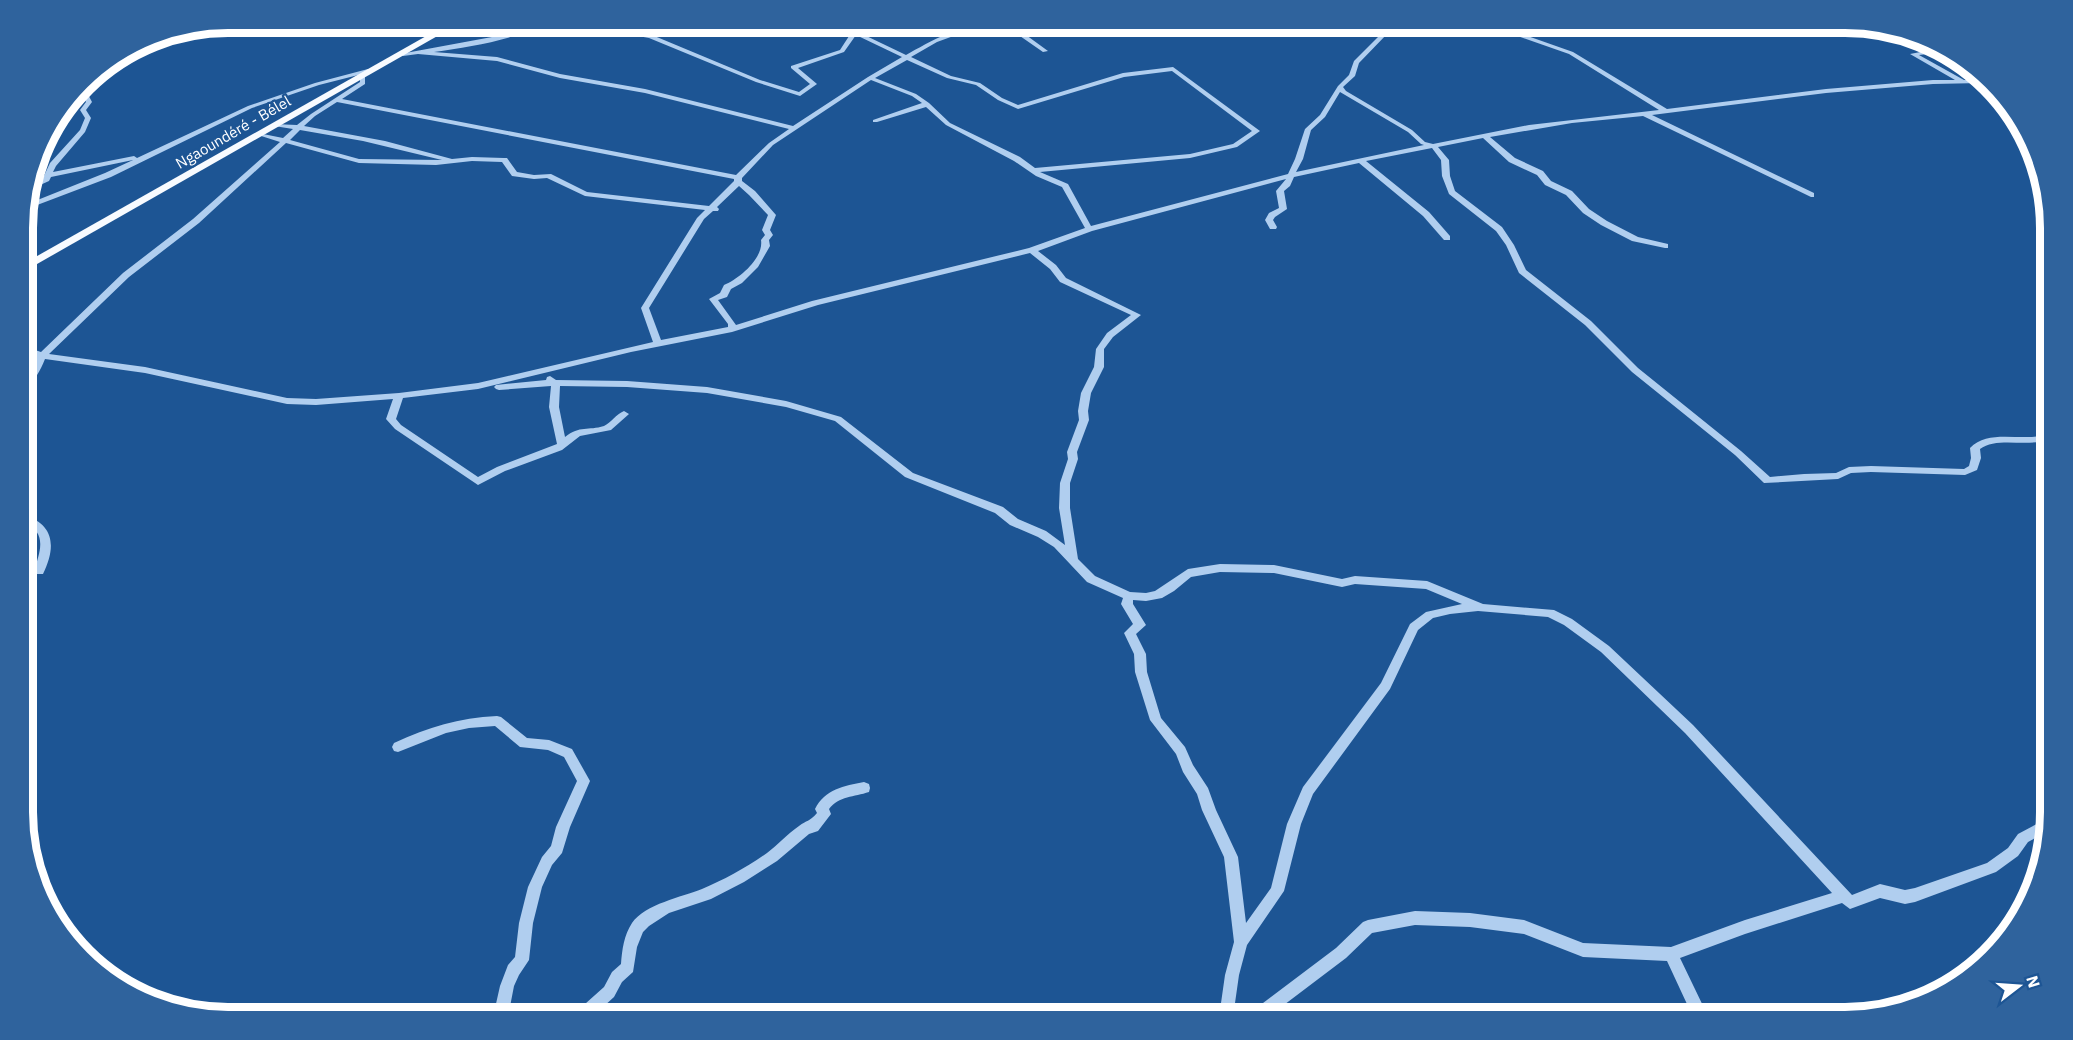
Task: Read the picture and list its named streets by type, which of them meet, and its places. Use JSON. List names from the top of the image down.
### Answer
{
  "streets": {
    "main road": ["Ngaoundéré - Bélel"]
  },
  "north": "right"
}
